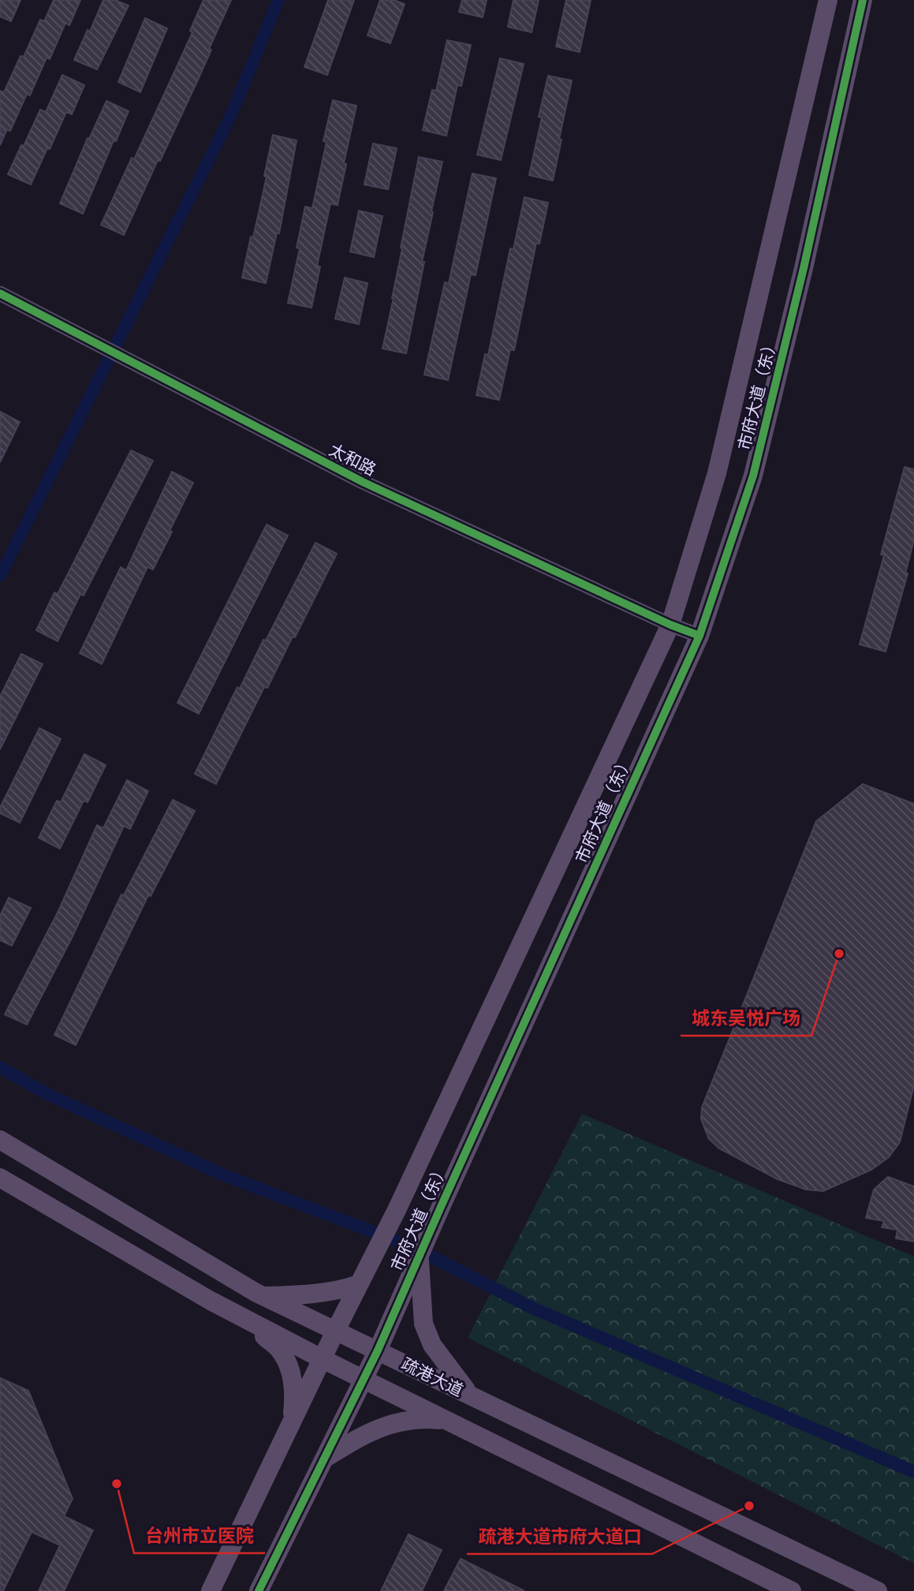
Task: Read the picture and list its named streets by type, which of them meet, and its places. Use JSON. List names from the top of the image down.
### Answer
{
  "streets": {
    "main road": ["市府大道（东）", "疏港大道"],
    "street": ["太和路"]
  },
  "crossings": [
    ["市府大道（东）", "太和路"],
    ["市府大道（东）", "疏港大道"]
  ],
  "places": ["城东吴悦广场", "台州市立医院", "疏港大道市府大道口"]
}
